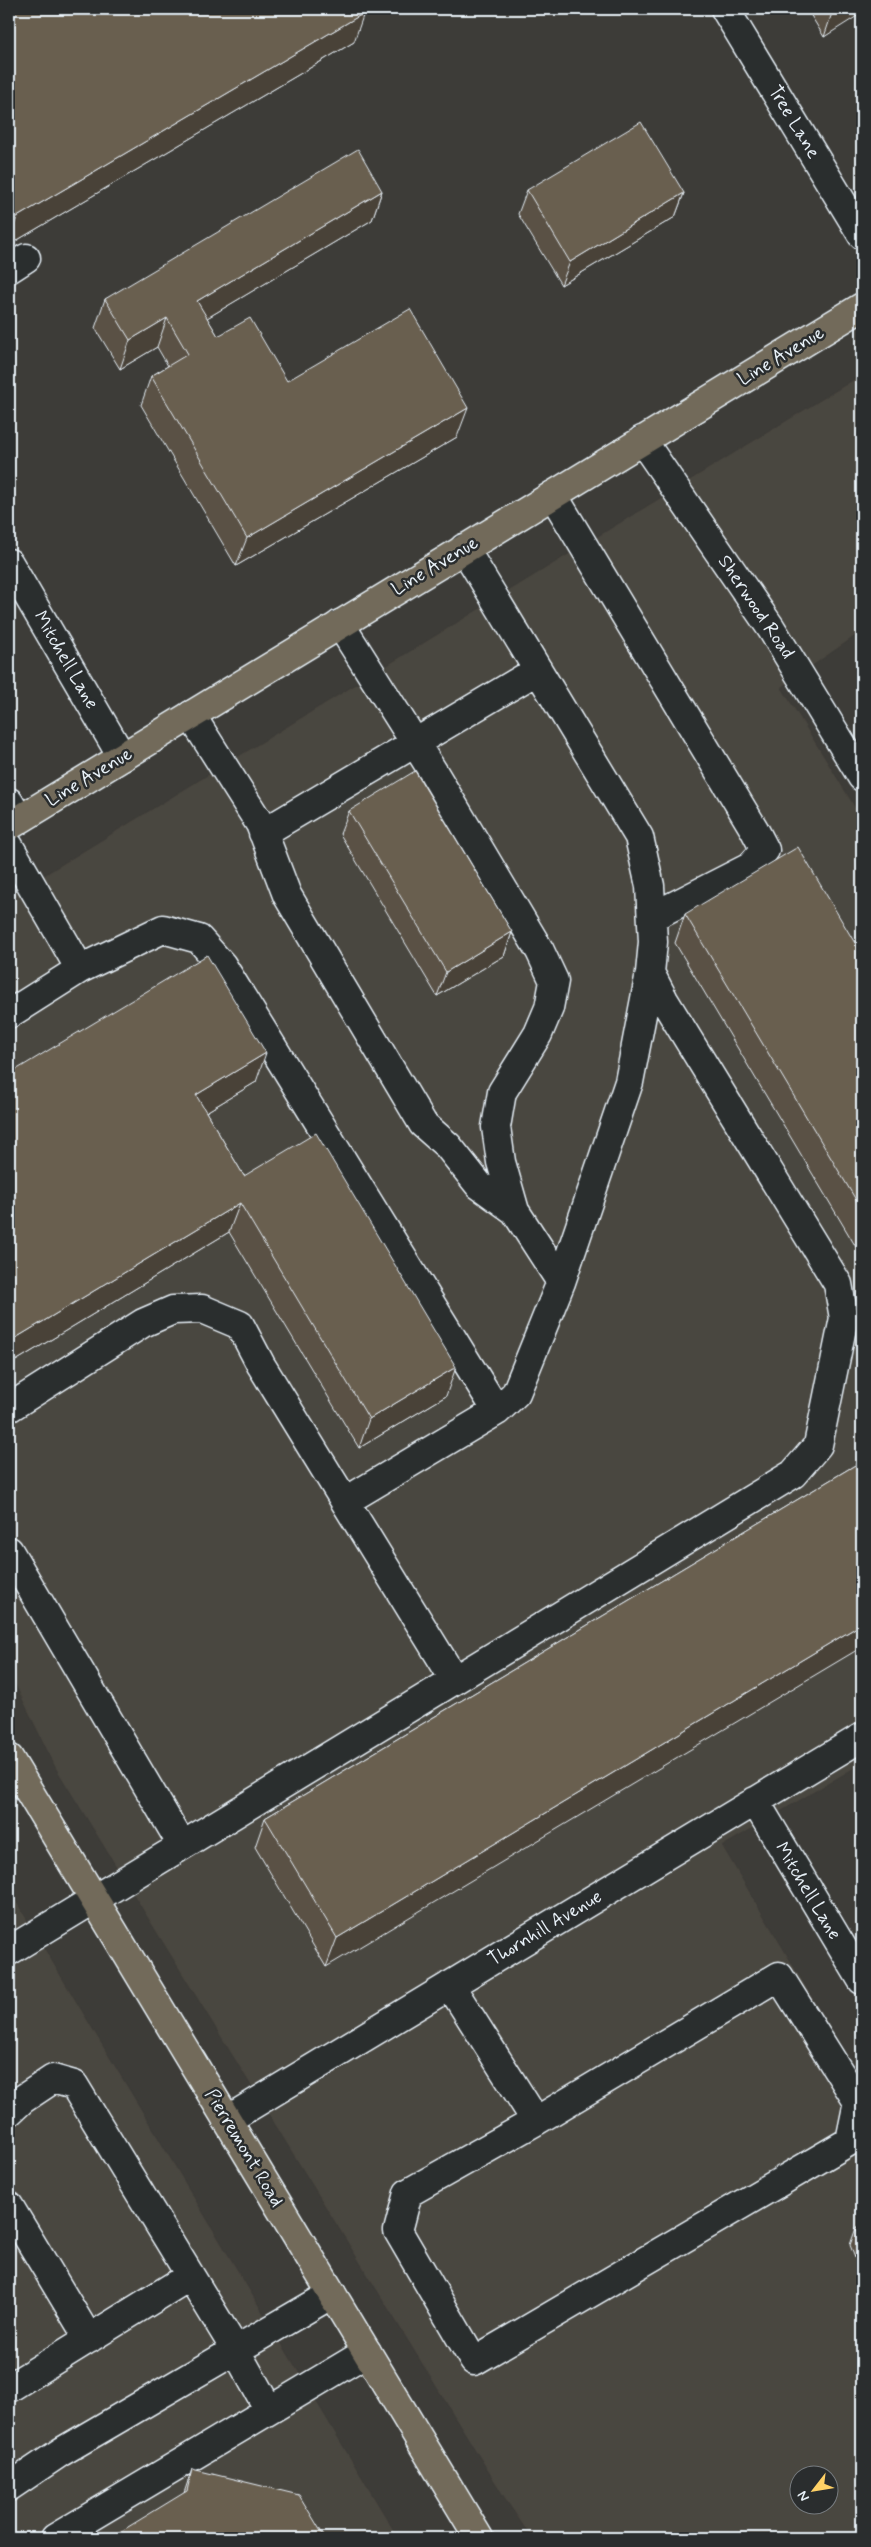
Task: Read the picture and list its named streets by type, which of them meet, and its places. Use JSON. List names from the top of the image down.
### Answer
{
  "streets": {
    "main road": ["Line Avenue", "Pierremont Road"],
    "street": [
      "Tree Lane",
      "Sherwood Road",
      "Mitchell Lane",
      "Thornhill Avenue"
    ]
  },
  "crossings": [
    ["Line Avenue", "Sherwood Road"],
    ["Line Avenue", "Mitchell Lane"],
    ["Mitchell Lane", "Thornhill Avenue"],
    ["Thornhill Avenue", "Pierremont Road"]
  ],
  "north": "bottom left"
}
